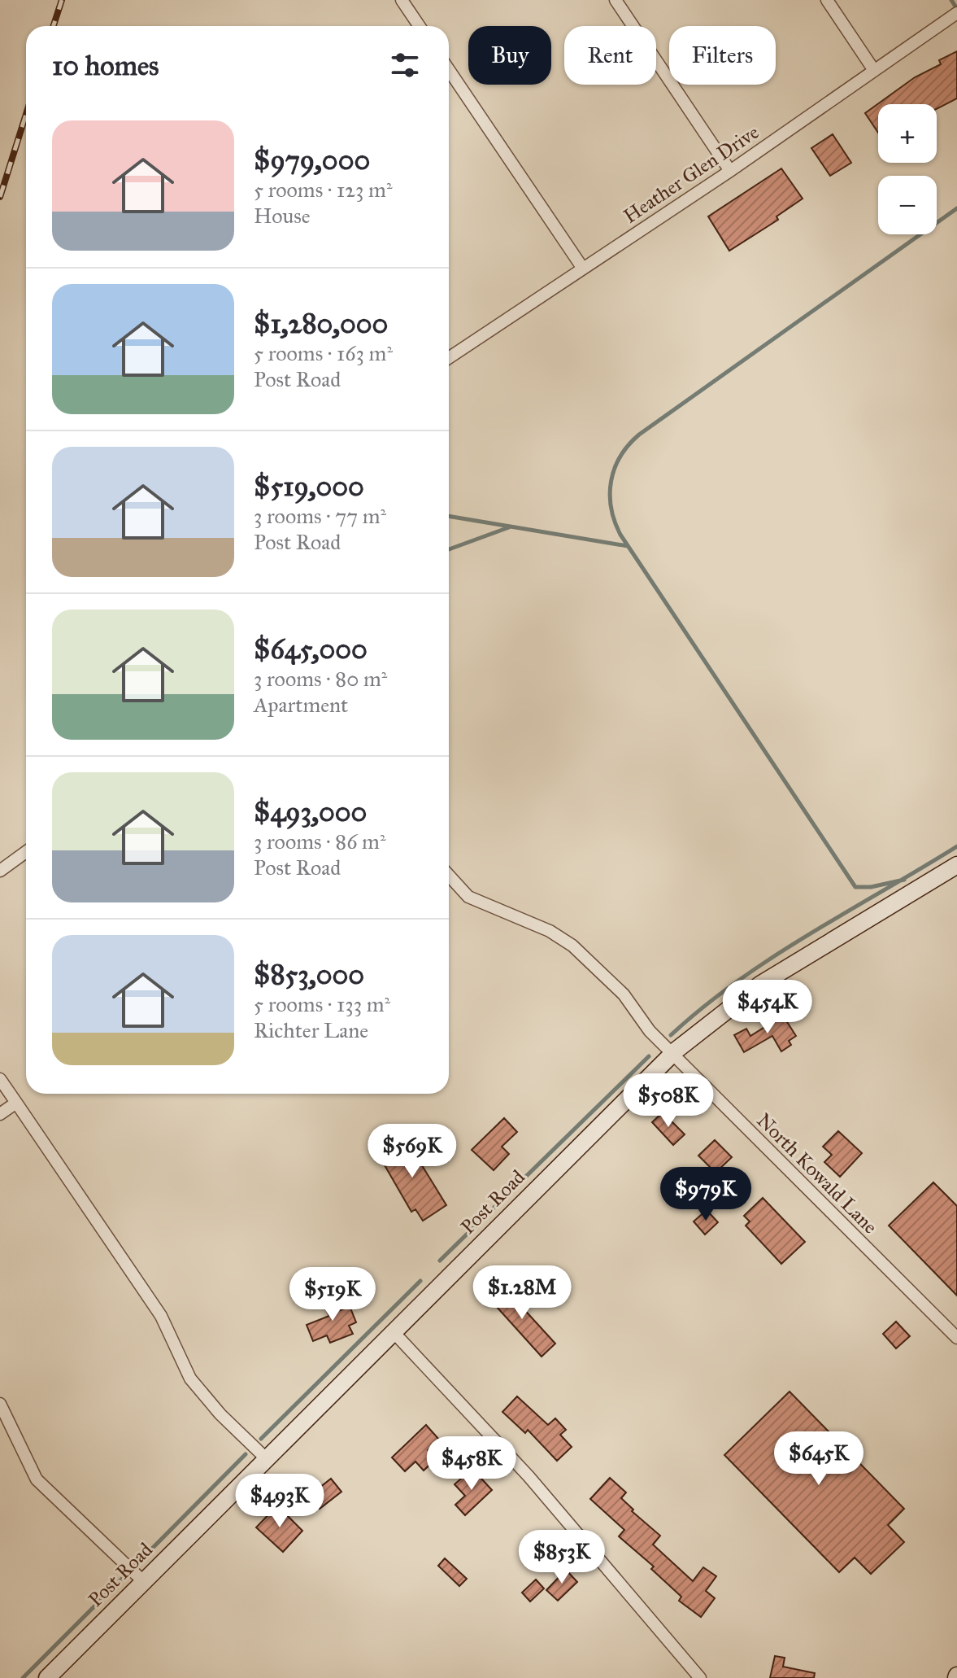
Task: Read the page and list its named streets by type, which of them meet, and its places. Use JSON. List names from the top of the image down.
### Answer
{
  "streets": {
    "street": ["Heather Glen Drive", "North Kowald Lane", "Post Road"]
  },
  "crossings": [
    ["North Kowald Lane", "Post Road"]
  ],
  "page": {
    "chip": ["Buy", "Rent", "Filters"],
    "heading": "10 homes",
    "map_buttons": ["+", "−"],
    "list": [
      {
        "name": "$979,000",
        "note": "5 rooms · 123 m² · House"
      },
      {
        "name": "$1,280,000",
        "note": "5 rooms · 163 m² · Post Road"
      },
      {
        "name": "$519,000",
        "note": "3 rooms · 77 m² · Post Road"
      },
      {
        "name": "$645,000",
        "note": "3 rooms · 80 m² · Apartment"
      },
      {
        "name": "$493,000",
        "note": "3 rooms · 86 m² · Post Road"
      },
      {
        "name": "$853,000",
        "note": "5 rooms · 133 m² · Richter Lane"
      }
    ],
    "price": [
      "$454K",
      "$508K",
      "$569K",
      "$979K",
      "$1.28M",
      "$519K",
      "$645K",
      "$458K",
      "$493K",
      "$853K"
    ]
  }
}
